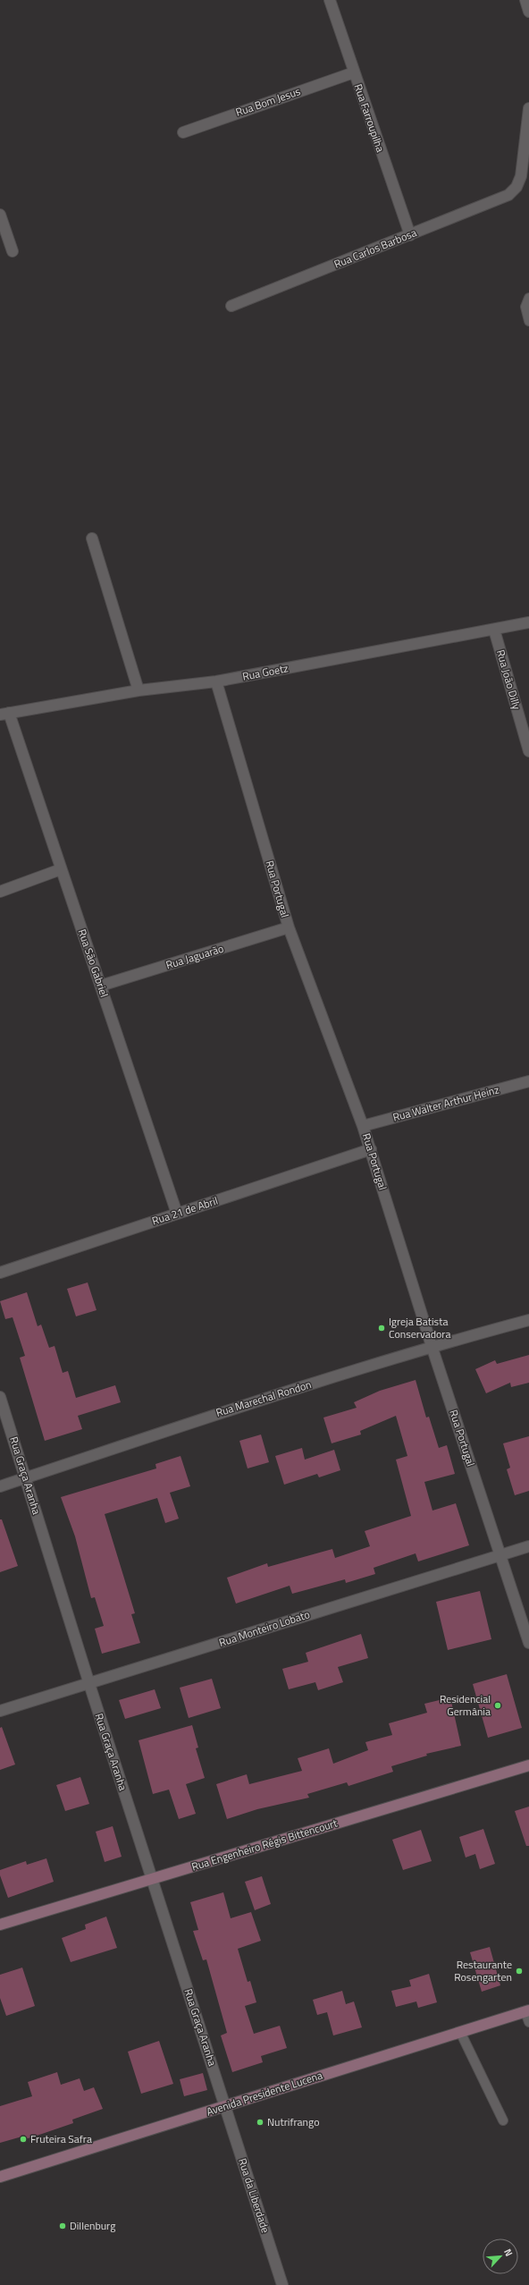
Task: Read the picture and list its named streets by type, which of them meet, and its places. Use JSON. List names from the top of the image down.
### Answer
{
  "streets": {
    "main road": ["Rua Engenheiro Régis Bittencourt", "Avenida Presidente Lucena"],
    "street": [
      "Rua Bom Jesus",
      "Rua Farroupilha",
      "Rua Carlos Barbosa",
      "Rua Goetz",
      "Rua João Dilly",
      "Rua Portugal",
      "Rua Jaguarão",
      "Rua São Gabriel",
      "Rua Walter Arthur Heinz",
      "Rua 21 de Abril",
      "Rua Marechal Rondon",
      "Rua Graça Aranha",
      "Rua Monteiro Lobato",
      "Rua da Liberdade"
    ]
  },
  "crossings": [
    ["Rua Bom Jesus", "Rua Farroupilha"],
    ["Rua Farroupilha", "Rua Carlos Barbosa"],
    ["Rua Goetz", "Rua João Dilly"],
    ["Rua Goetz", "Rua Portugal"],
    ["Rua Goetz", "Rua São Gabriel"],
    ["Rua Portugal", "Rua Jaguarão"],
    ["Rua Portugal", "Rua Walter Arthur Heinz"],
    ["Rua Portugal", "Rua 21 de Abril"],
    ["Rua Portugal", "Rua Marechal Rondon"],
    ["Rua Portugal", "Rua Monteiro Lobato"],
    ["Rua Jaguarão", "Rua São Gabriel"],
    ["Rua São Gabriel", "Rua 21 de Abril"],
    ["Rua Marechal Rondon", "Rua Graça Aranha"],
    ["Rua Graça Aranha", "Rua Monteiro Lobato"],
    ["Rua Graça Aranha", "Rua Engenheiro Régis Bittencourt"],
    ["Rua Graça Aranha", "Avenida Presidente Lucena"],
    ["Rua Graça Aranha", "Rua da Liberdade"],
    ["Avenida Presidente Lucena", "Rua da Liberdade"]
  ],
  "places": [
    "Igreja Batista Conservadora",
    "Residencial Germânia",
    "Restaurante Rosengarten",
    "Nutrifrango",
    "Fruteira Safra",
    "Dillenburg"
  ],
  "north": "top right"
}
